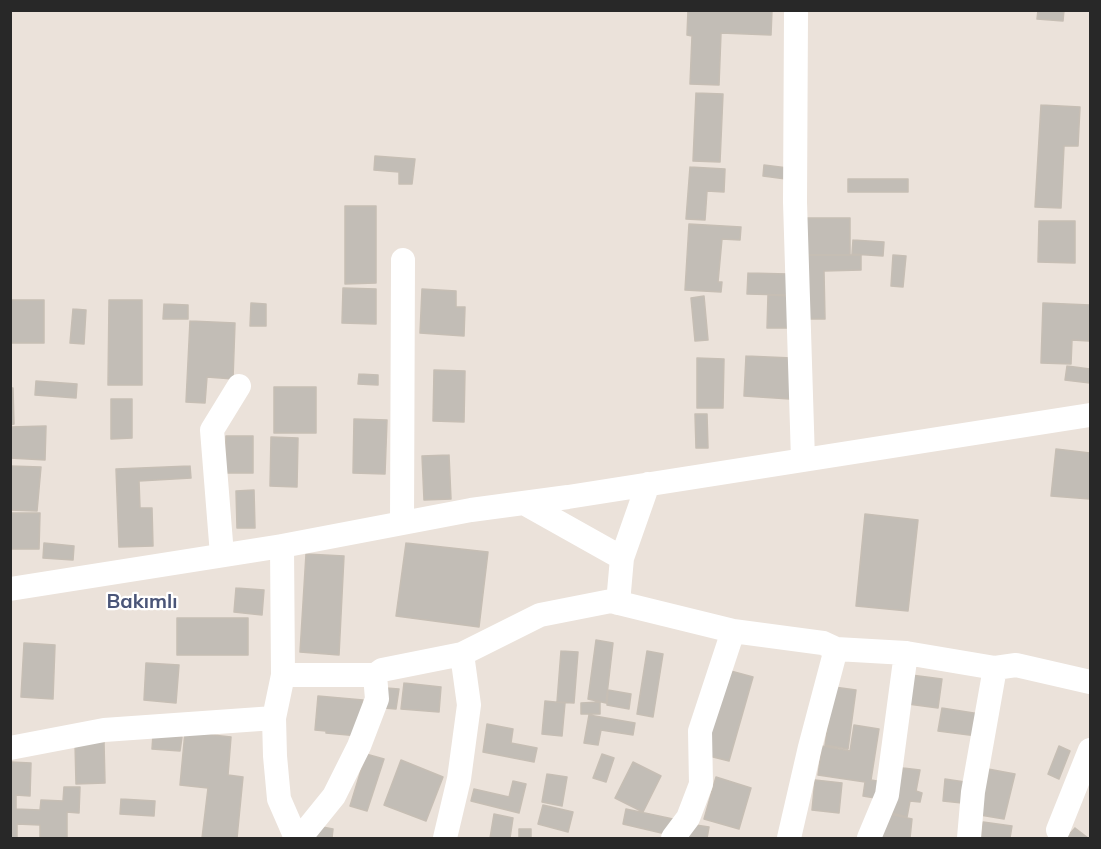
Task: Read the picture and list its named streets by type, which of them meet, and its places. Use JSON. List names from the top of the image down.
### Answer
{
  "districts": ["Bakımlı"]
}
